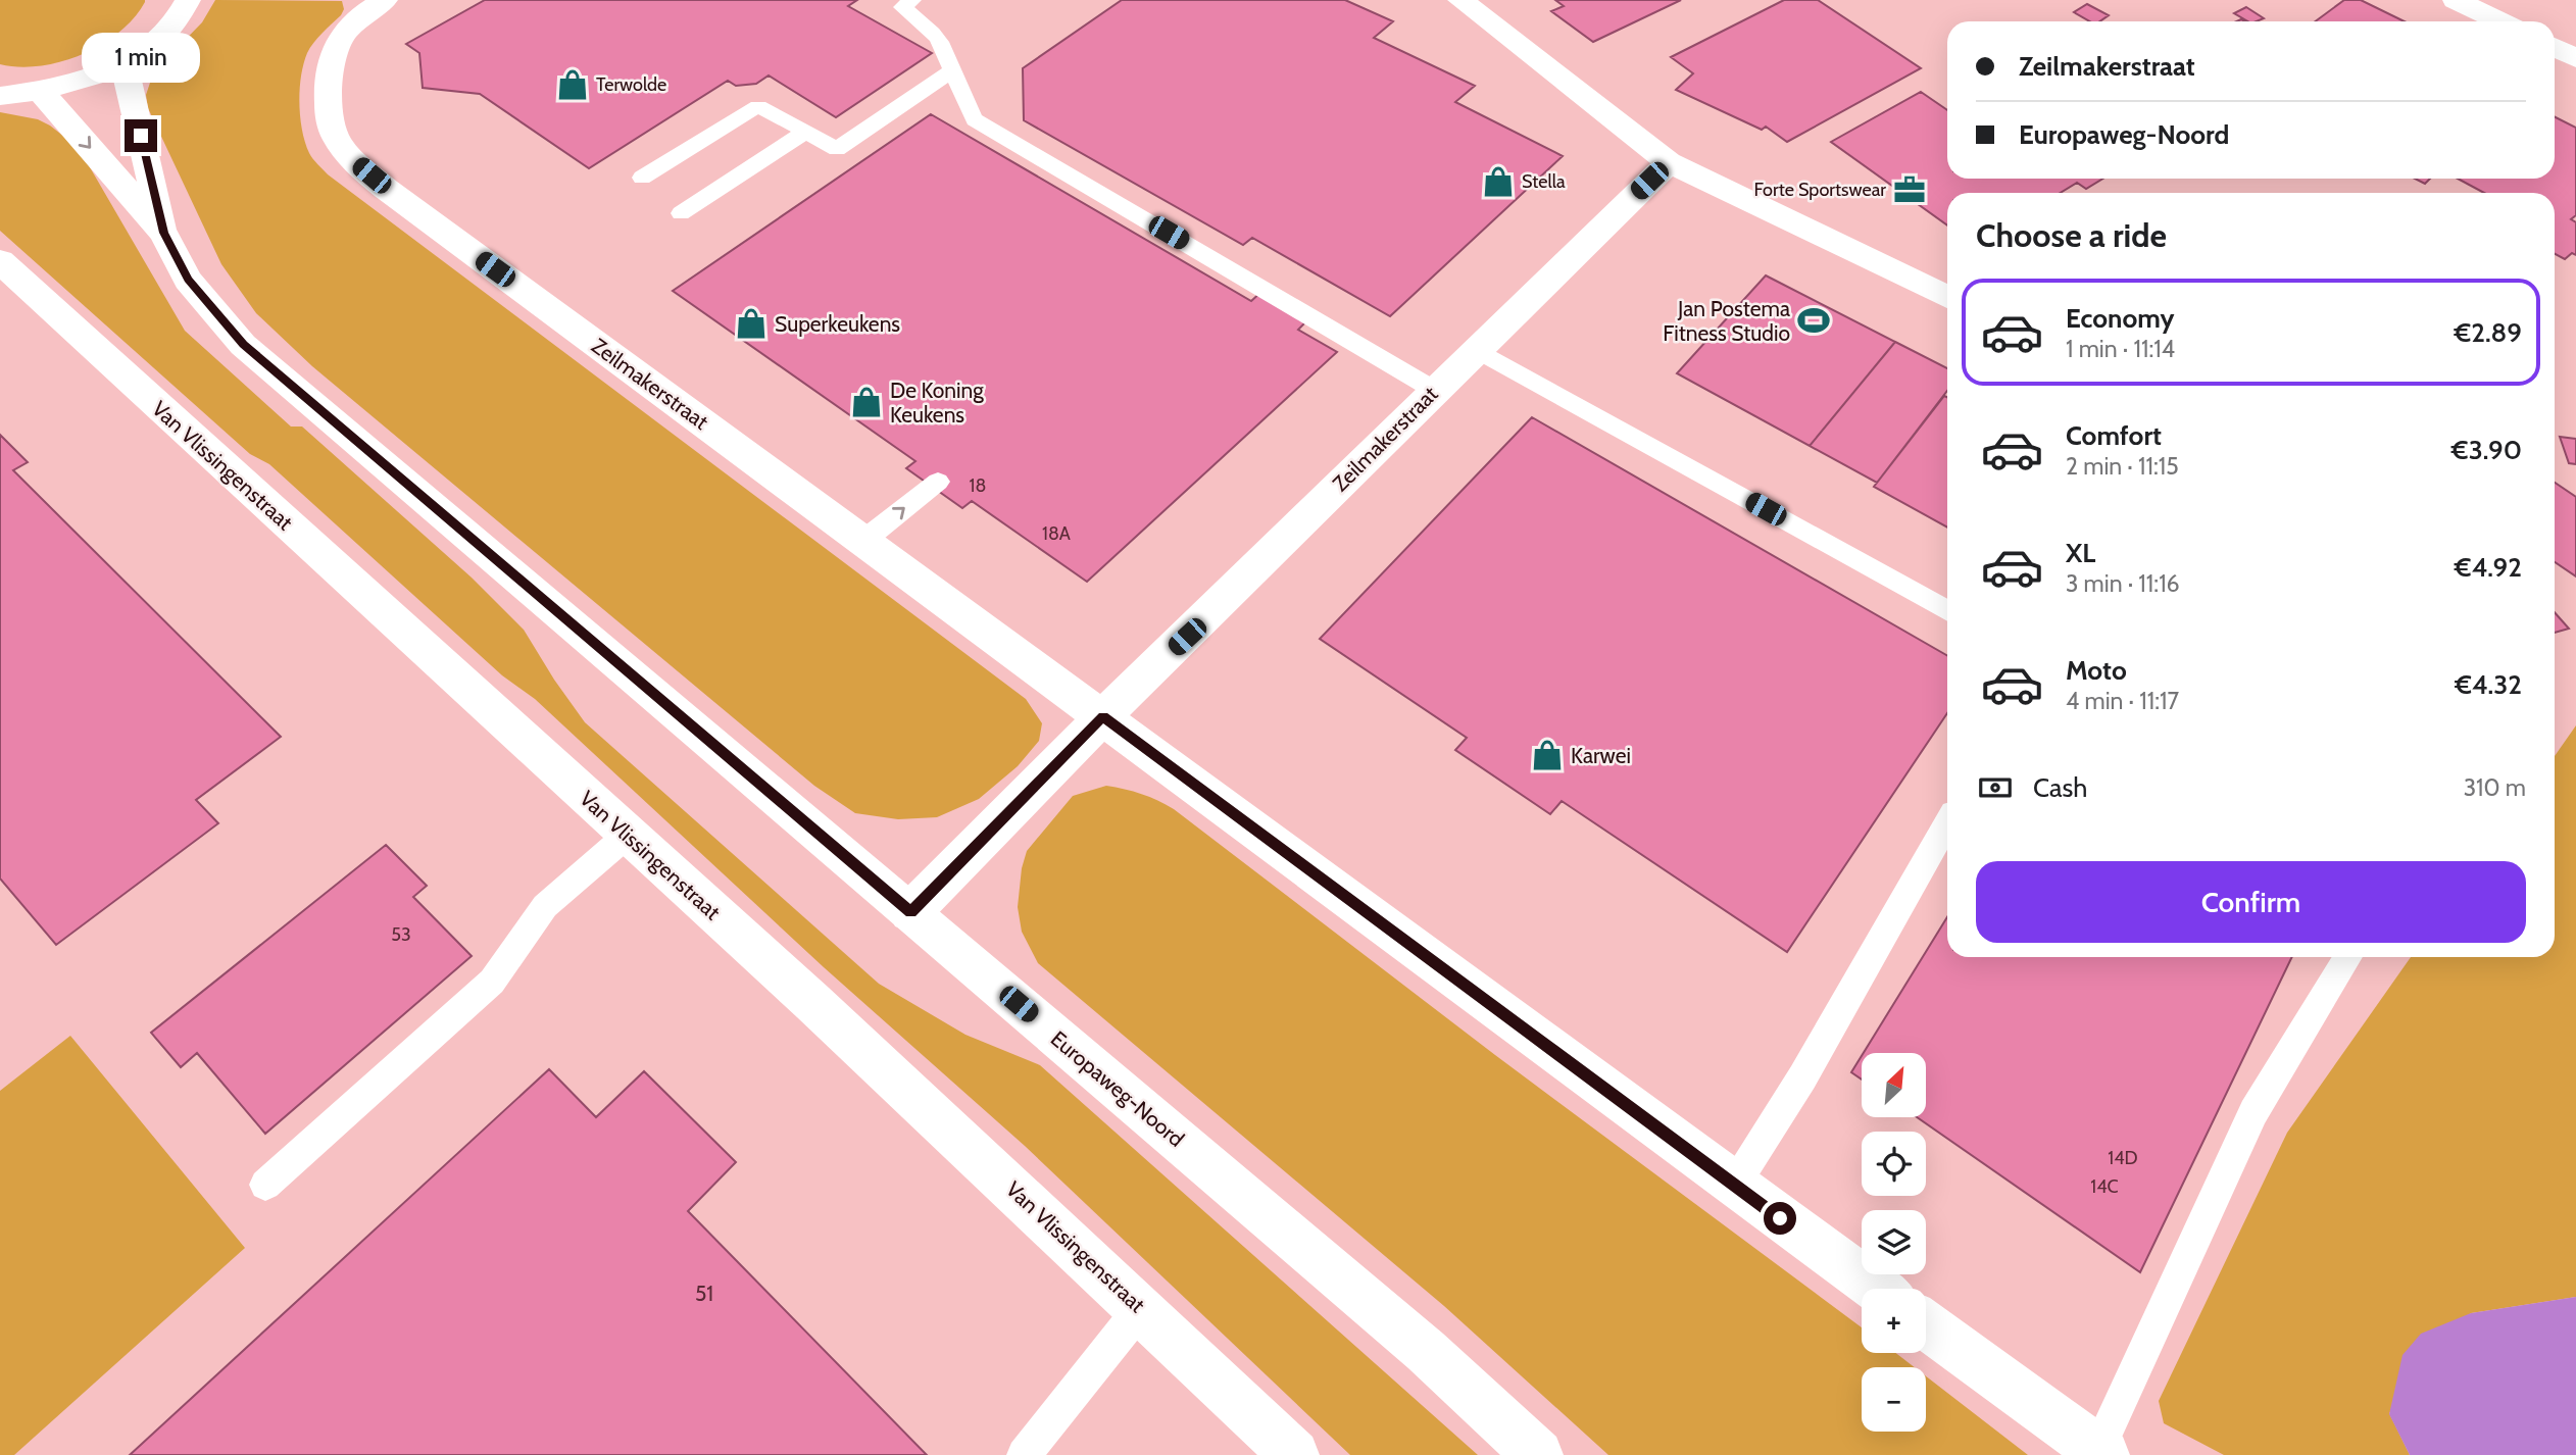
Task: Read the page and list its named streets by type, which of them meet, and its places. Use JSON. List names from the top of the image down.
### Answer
{
  "streets": {
    "street": ["Zeilmakerstraat", "Van Vlissingenstraat", "Europaweg-Noord"]
  },
  "crossings": [
    ["Zeilmakerstraat", "Europaweg-Noord"]
  ],
  "places": {
    "shop": [
      "Terwolde",
      "Stella",
      "Superkeukens",
      "De Koning Keukens",
      "Karwei"
    ],
    "office": ["Forte Sportswear"],
    "sports": ["Jan Postema Fitness Studio"]
  },
  "house_numbers": [
    "18",
    "18A",
    "53",
    "14D",
    "14C",
    "51"
  ],
  "north": "top right",
  "page": {
    "banner": ["Zeilmakerstraat", "Europaweg-Noord"],
    "bubble": "1 min",
    "heading": "Choose a ride",
    "list": [
      {
        "name": "Economy",
        "note": "1 min · 11:14",
        "value": "€2.89"
      },
      {
        "name": "Comfort",
        "note": "2 min · 11:15",
        "value": "€3.90"
      },
      {
        "name": "XL",
        "note": "3 min · 11:16",
        "value": "€4.92"
      },
      {
        "name": "Moto",
        "note": "4 min · 11:17",
        "value": "€4.32"
      }
    ],
    "pay": ["Cash", "310 m"],
    "buttons": "Confirm",
    "map_buttons": ["+", "−"]
  }
}
